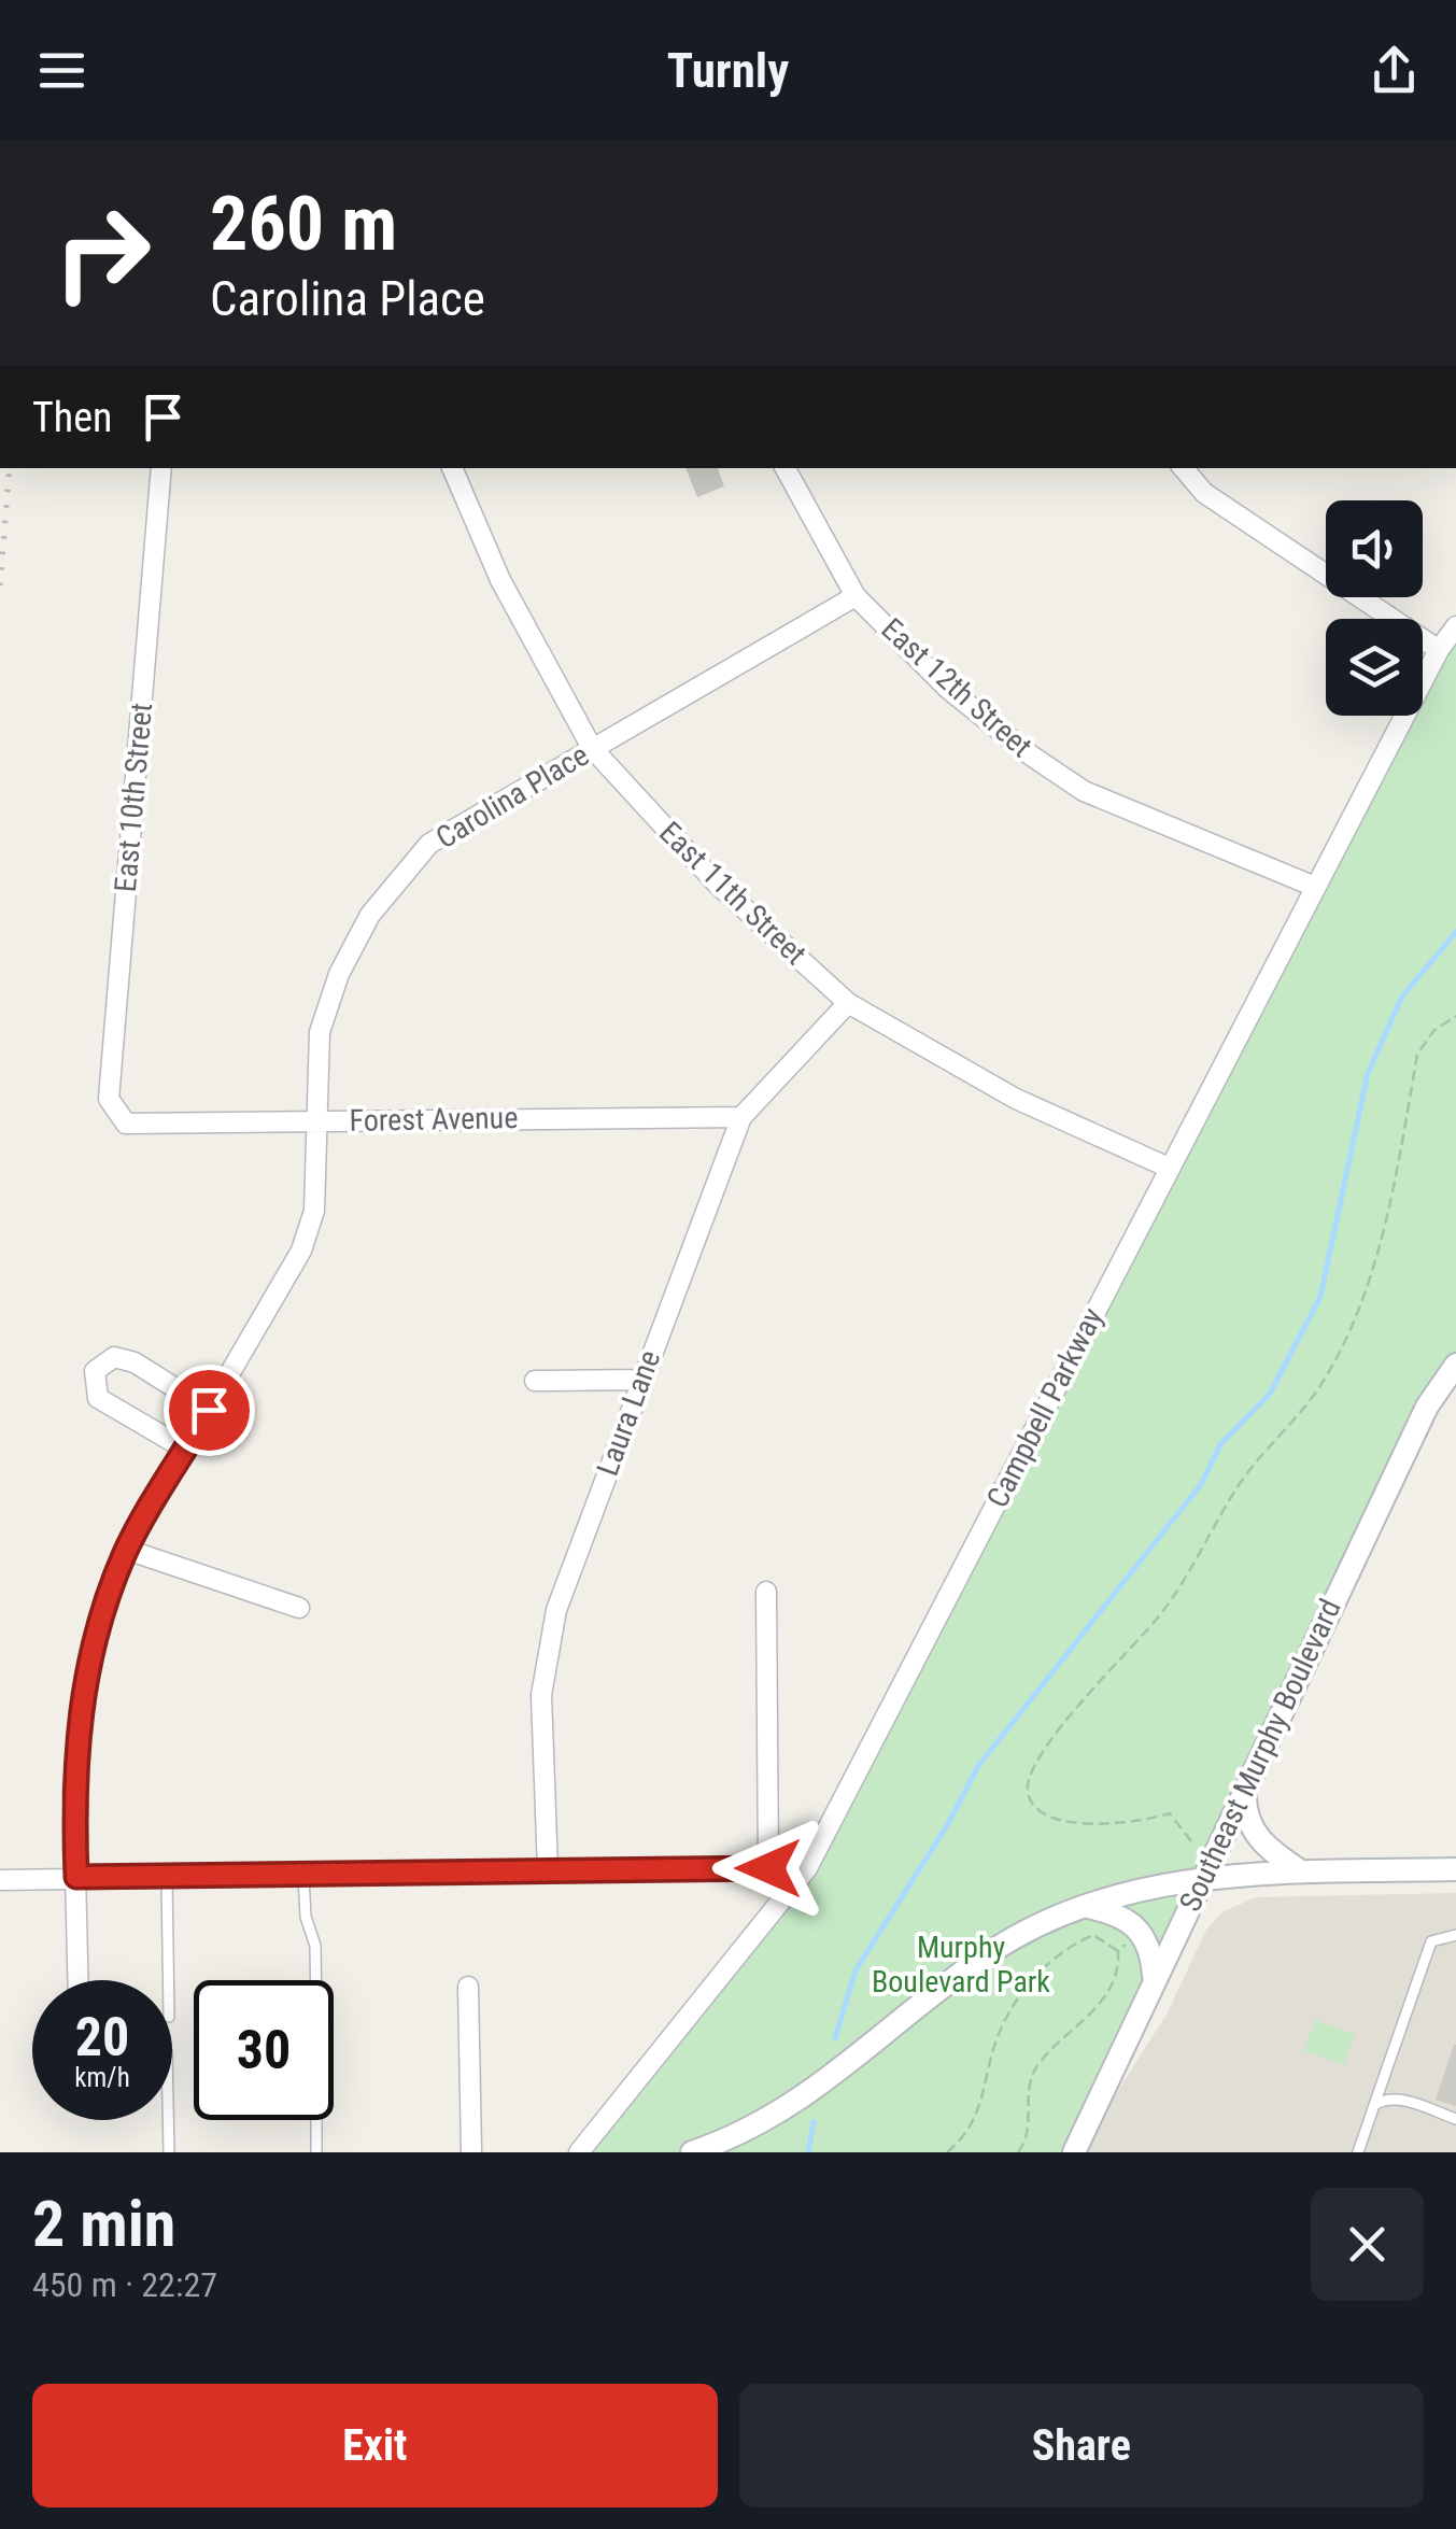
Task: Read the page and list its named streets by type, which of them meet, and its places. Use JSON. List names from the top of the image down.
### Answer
{
  "streets": {
    "street": [
      "East 12th Street",
      "Carolina Place",
      "East 10th Street",
      "East 11th Street",
      "Forest Avenue",
      "Campbell Parkway",
      "Laura Lane",
      "Southeast Murphy Boulevard"
    ]
  },
  "crossings": [
    ["East 12th Street", "Carolina Place"],
    ["East 12th Street", "Campbell Parkway"],
    ["Carolina Place", "East 11th Street"],
    ["Carolina Place", "Forest Avenue"],
    ["East 10th Street", "Forest Avenue"],
    ["East 11th Street", "Campbell Parkway"],
    ["East 11th Street", "Laura Lane"],
    ["Forest Avenue", "Laura Lane"]
  ],
  "parks": ["Murphy Boulevard Park"],
  "page": {
    "header": "Turnly",
    "turn": ["260 m", "Carolina Place"],
    "then": "Then",
    "speed": "20 km/h",
    "limit": "30",
    "heading": ["2 min", "450 m · 22:27"],
    "buttons": ["Exit", "Share"]
  }
}
